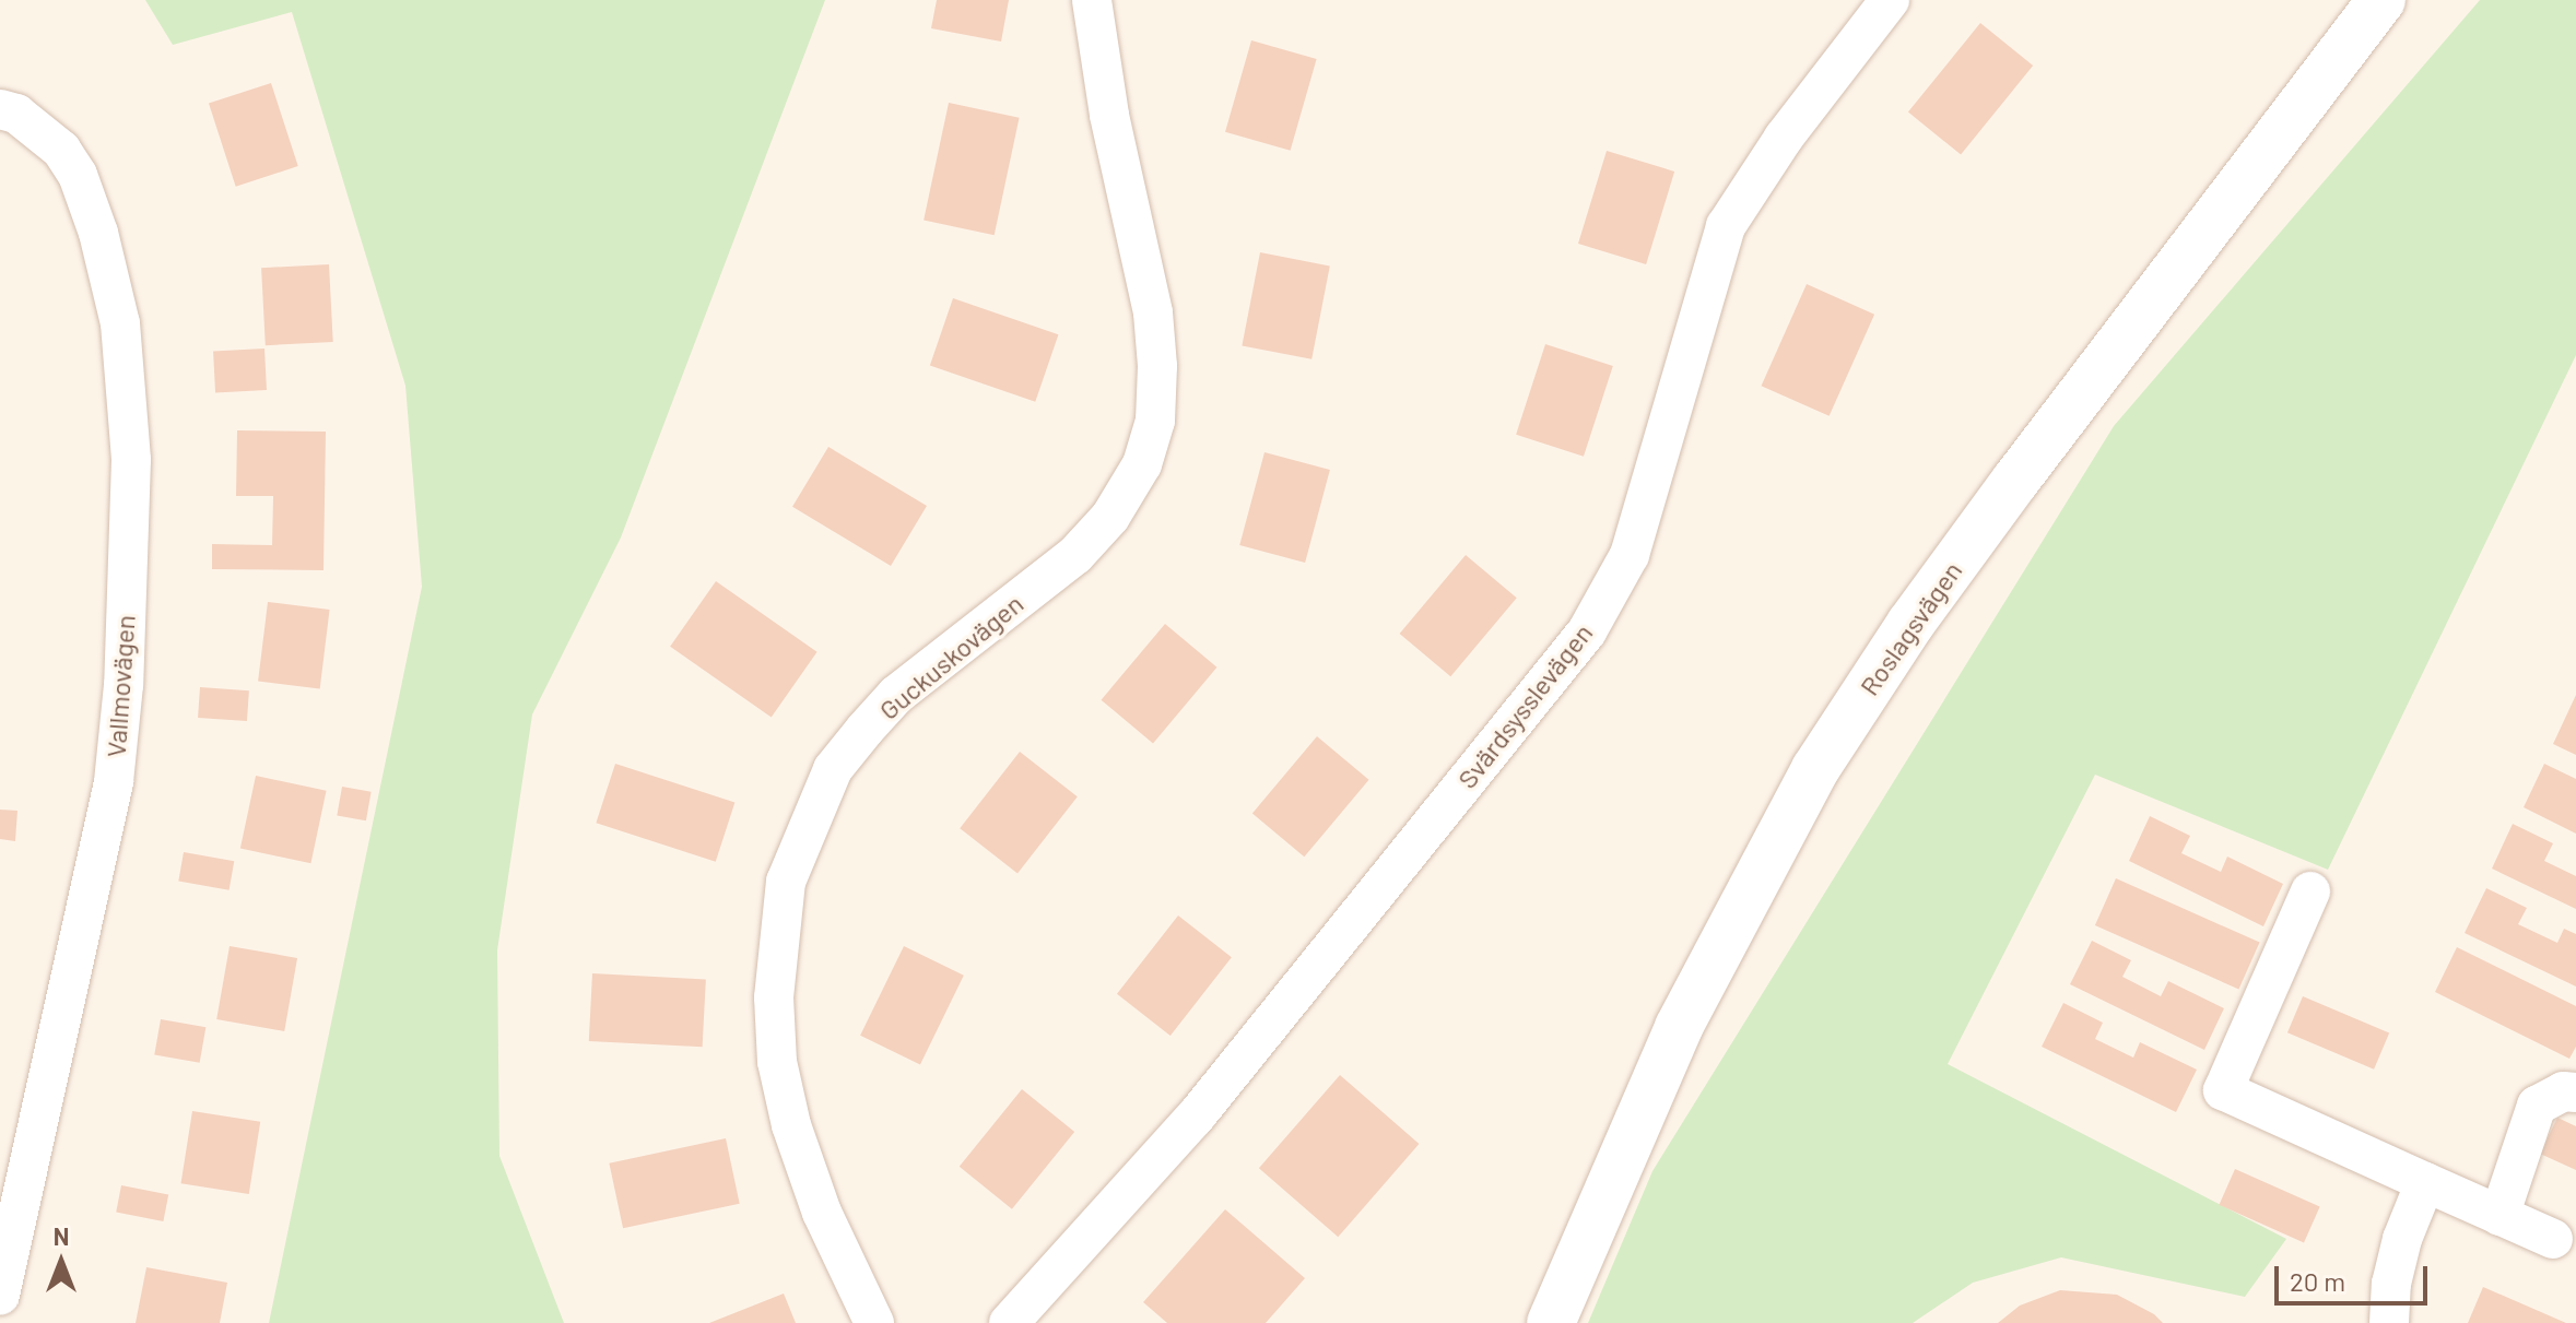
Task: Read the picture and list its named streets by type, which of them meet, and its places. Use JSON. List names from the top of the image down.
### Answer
{
  "streets": {
    "main road": ["Roslagsvägen"],
    "street": ["Guckuskovägen", "Vallmovägen", "Svärdsysslevägen"]
  },
  "scale_bar": "20 m",
  "north": "top"
}
